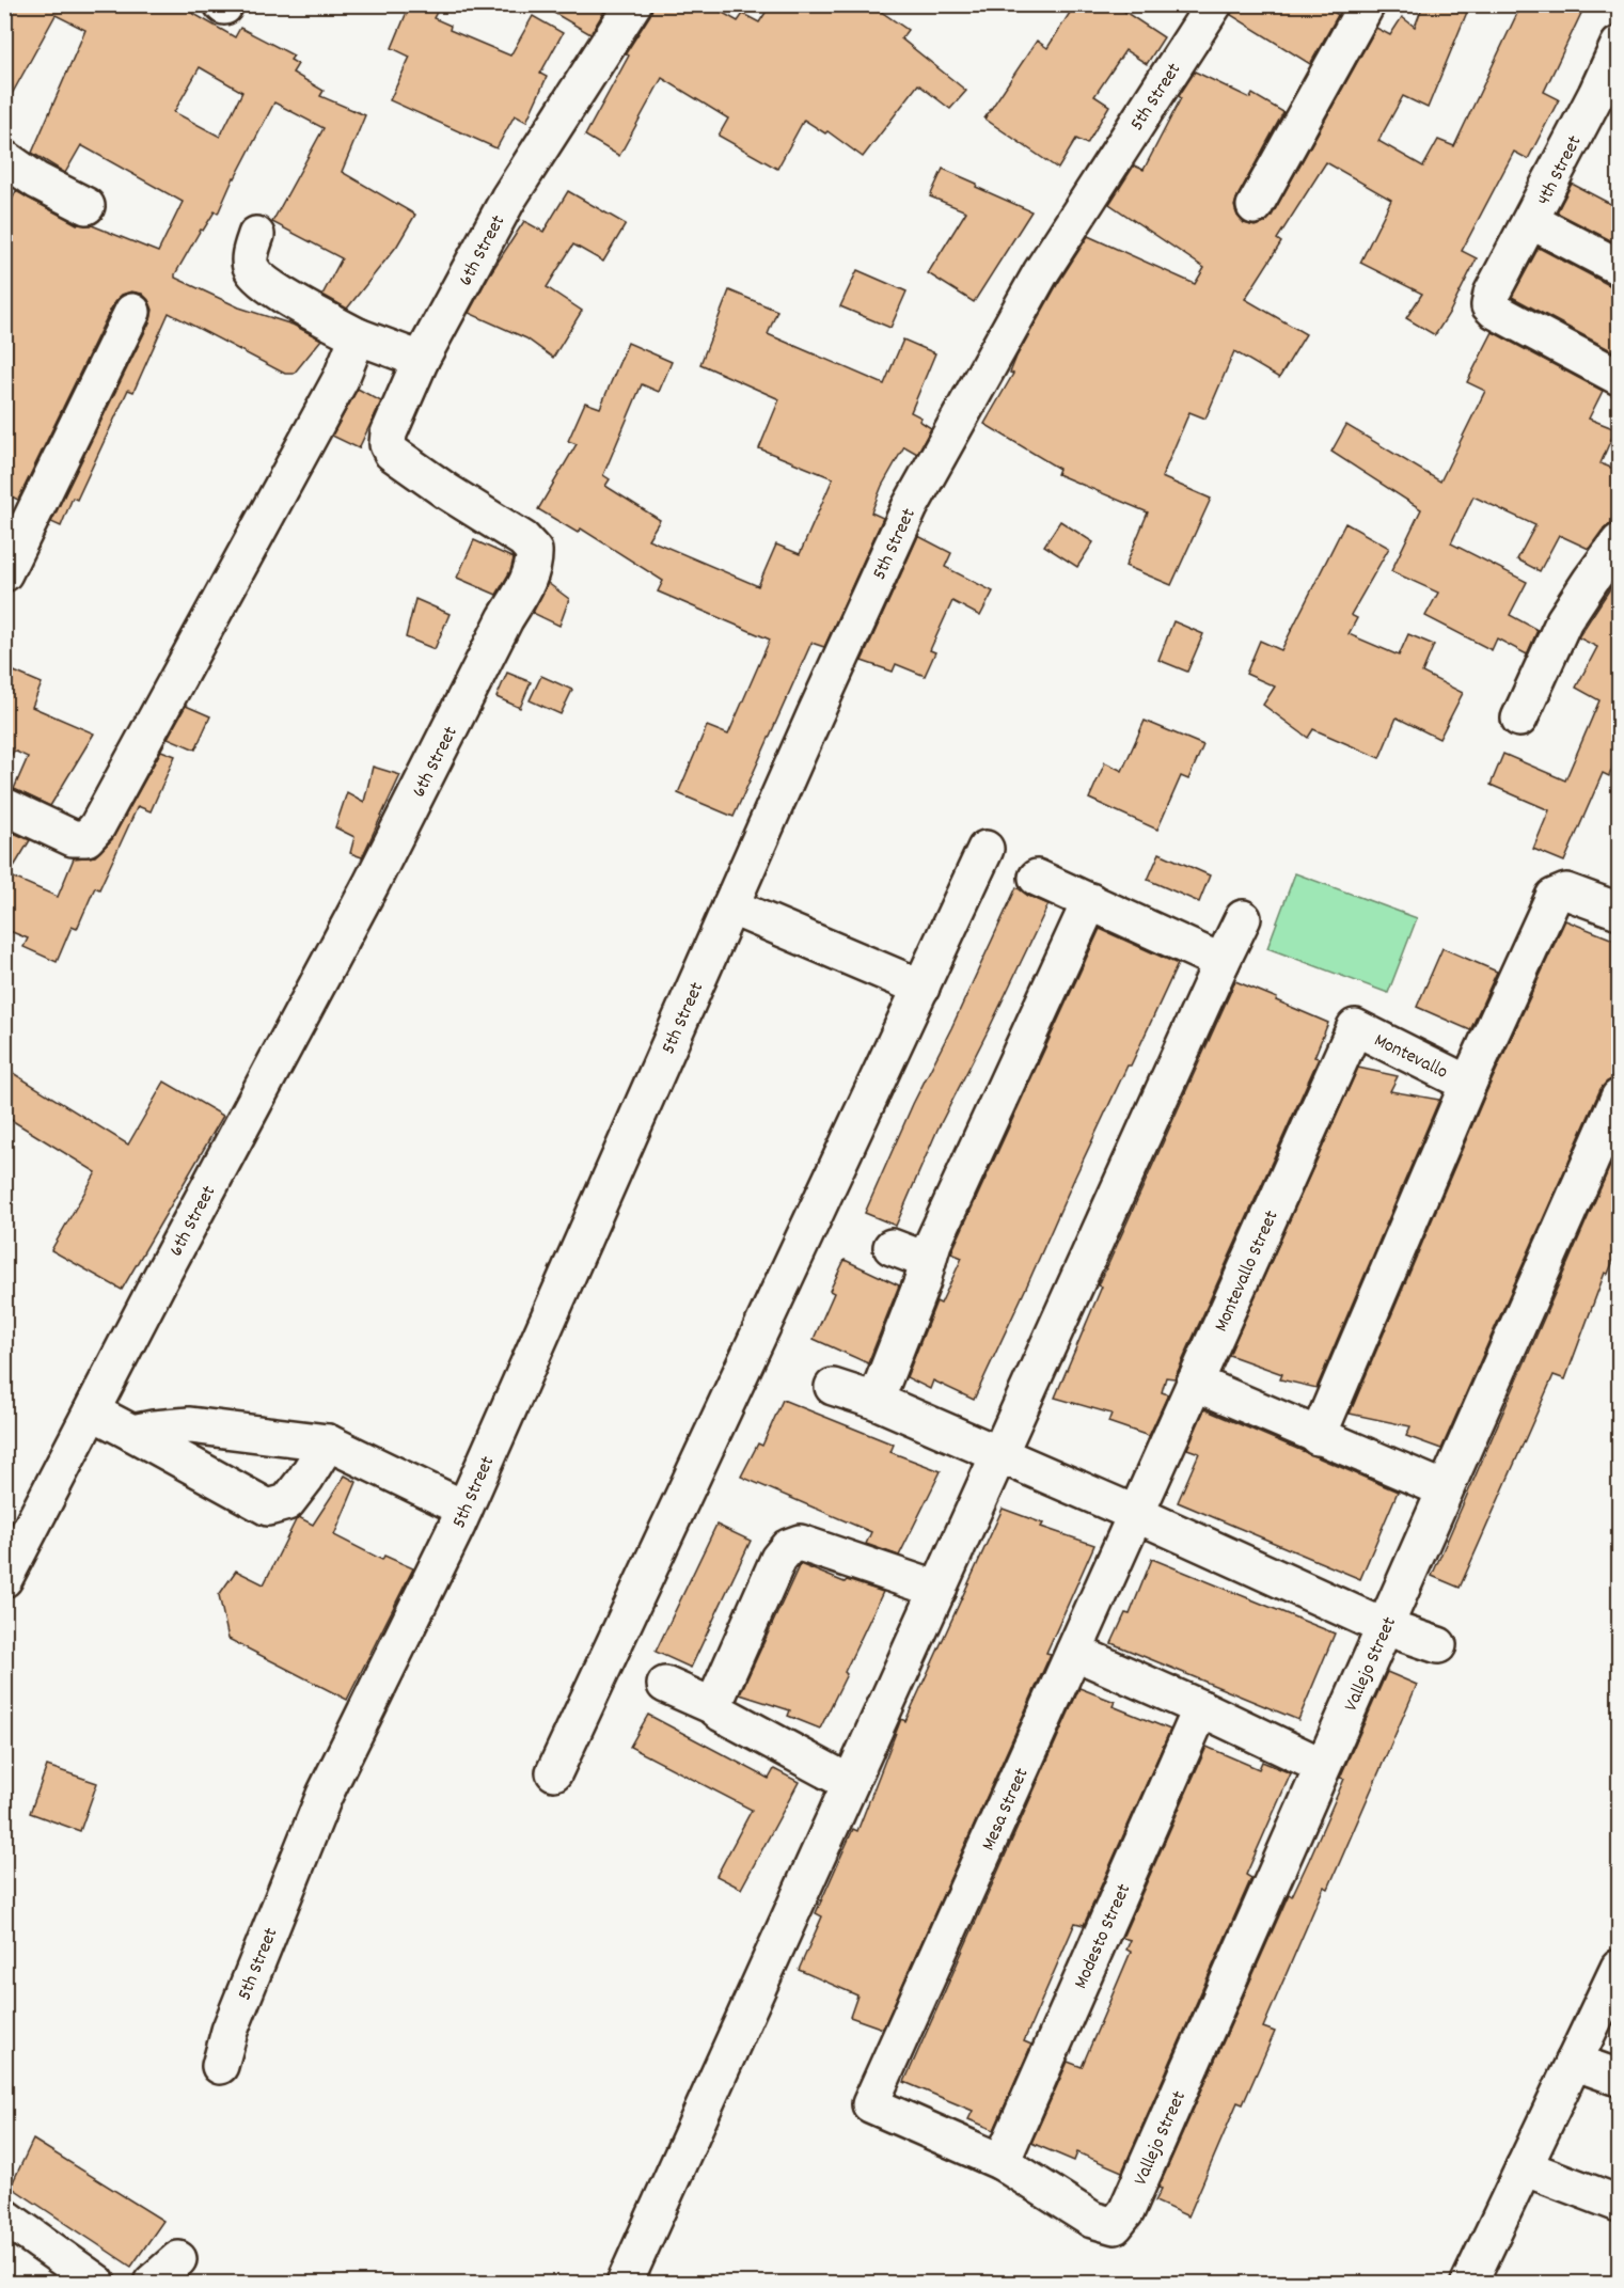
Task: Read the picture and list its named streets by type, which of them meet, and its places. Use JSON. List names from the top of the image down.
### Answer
{
  "streets": {
    "street": [
      "5th Street",
      "4th Street",
      "6th Street",
      "Montevallo",
      "Montevallo Street",
      "Vallejo Street",
      "Mesa Street",
      "Modesto Street"
    ]
  },
  "crossings": [
    ["Montevallo", "Montevallo Street"],
    ["Montevallo Street", "Mesa Street"],
    ["Vallejo Street", "Mesa Street"],
    ["Vallejo Street", "Modesto Street"],
    ["Mesa Street", "Modesto Street"]
  ]
}
